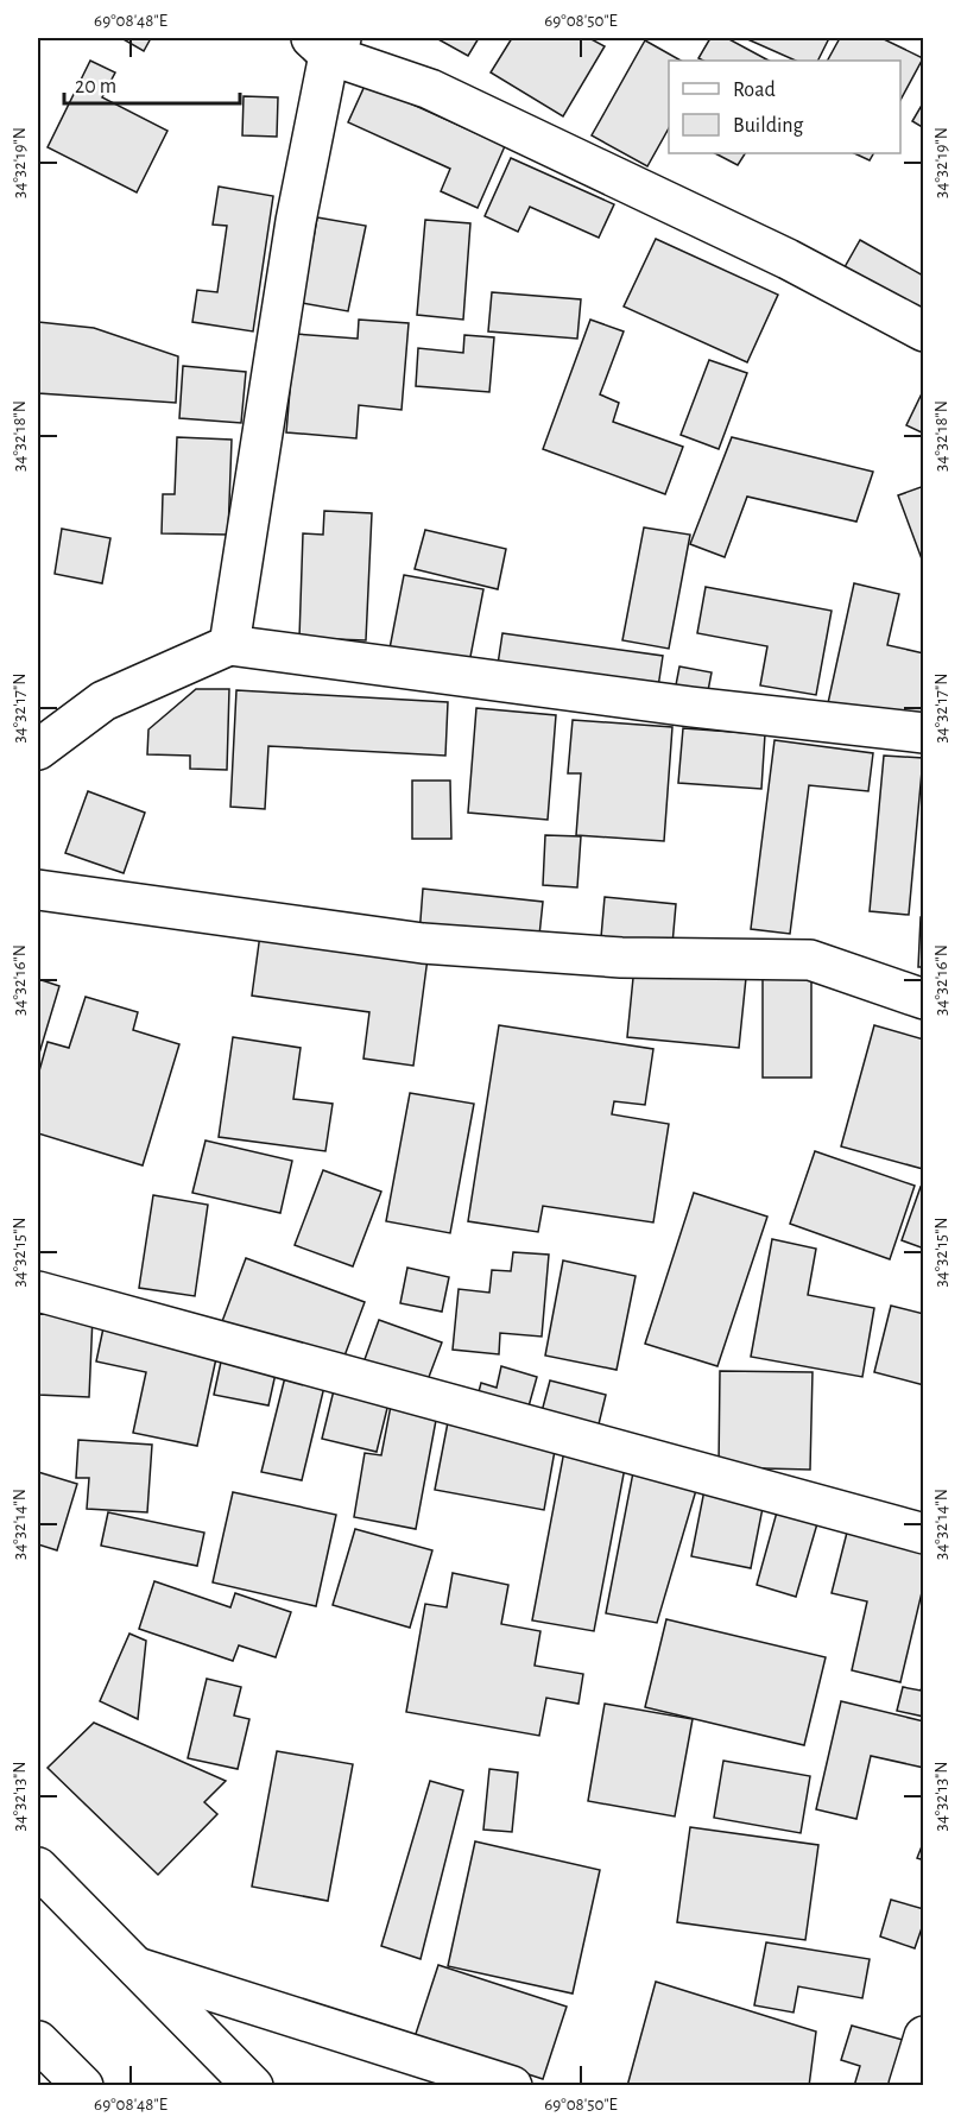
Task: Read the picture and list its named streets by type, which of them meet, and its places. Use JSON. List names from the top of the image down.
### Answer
{
  "legend": ["Road", "Building"],
  "scale_bar": "20 m",
  "coordinates": [
    "69°08'48\"E",
    "69°08'50\"E",
    "34°32'19\"N",
    "34°32'18\"N",
    "34°32'17\"N",
    "34°32'16\"N",
    "34°32'15\"N",
    "34°32'14\"N",
    "34°32'13\"N"
  ]
}
